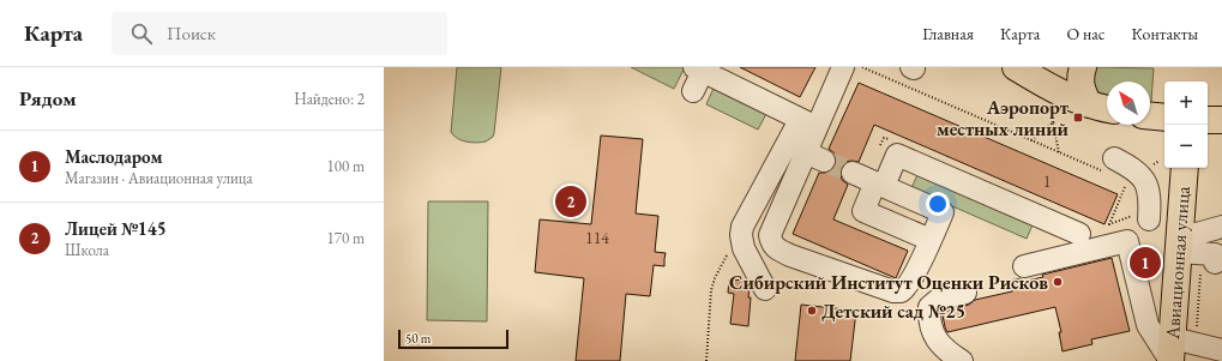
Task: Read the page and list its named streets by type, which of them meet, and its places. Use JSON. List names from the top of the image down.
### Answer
{
  "streets": {
    "main road": ["Авиационная улица"]
  },
  "places": {
    "transit": ["Аэропорт местных линий"],
    "other": ["Сибирский Институт Оценки Рисков", "Детский сад №25"]
  },
  "house_numbers": ["1", "114"],
  "scale_bar": "50 m",
  "north": "top left",
  "page": {
    "header": "Карта",
    "search": "Поиск",
    "nav": [
      "Главная",
      "Карта",
      "О нас",
      "Контакты"
    ],
    "heading": ["Рядом", "Найдено: 2"],
    "map_buttons": ["+", "−"],
    "list": [
      {
        "mark": "1",
        "name": "Маслодаром",
        "note": "Магазин · Авиационная улица",
        "value": "100 m"
      },
      {
        "mark": "2",
        "name": "Лицей №145",
        "note": "Школа",
        "value": "170 m"
      }
    ],
    "pins": ["2", "1"],
    "scale": "50 m"
  }
}
